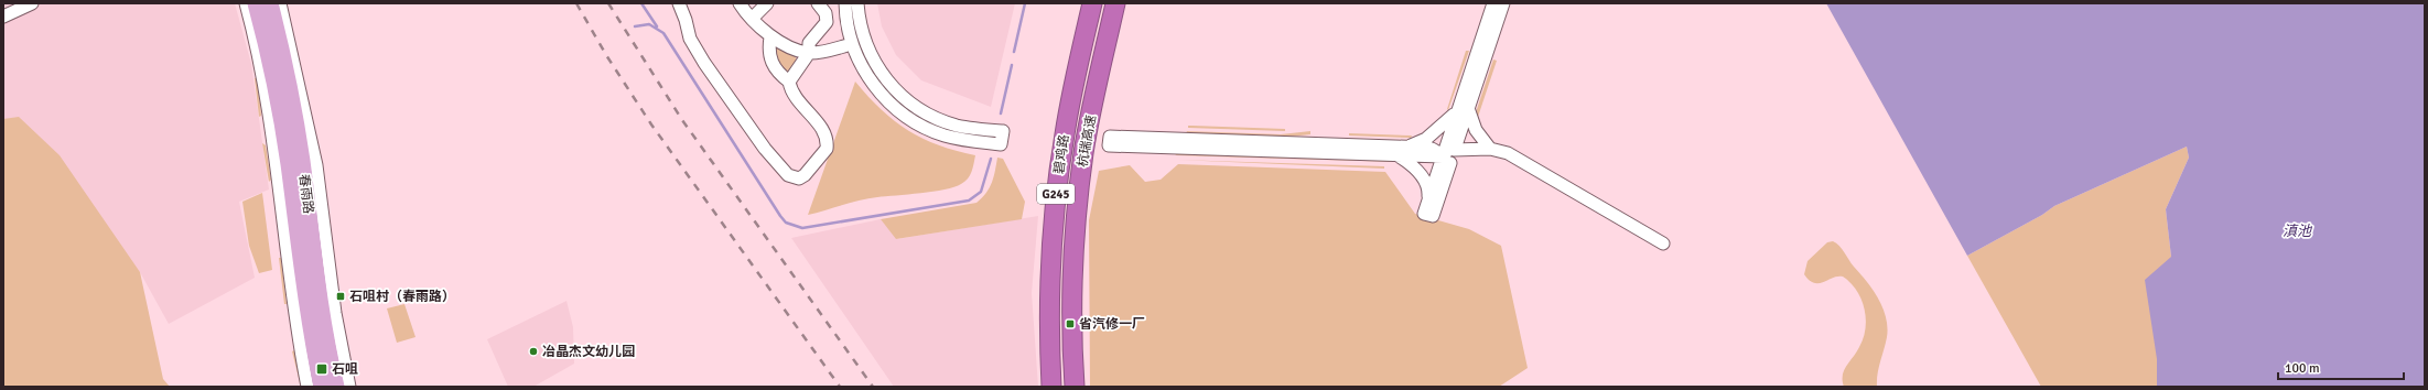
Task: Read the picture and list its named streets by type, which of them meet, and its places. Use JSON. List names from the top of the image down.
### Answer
{
  "streets": {
    "highway": ["杭瑞高速", "碧鸡路", "G245"],
    "main road": ["春雨路"]
  },
  "water": ["滇池"],
  "places": {
    "transit": ["石咀村（春雨路）", "省汽修一厂", "石咀"],
    "other": ["冶晶杰文幼儿园"]
  },
  "scale_bar": "100 m"
}
